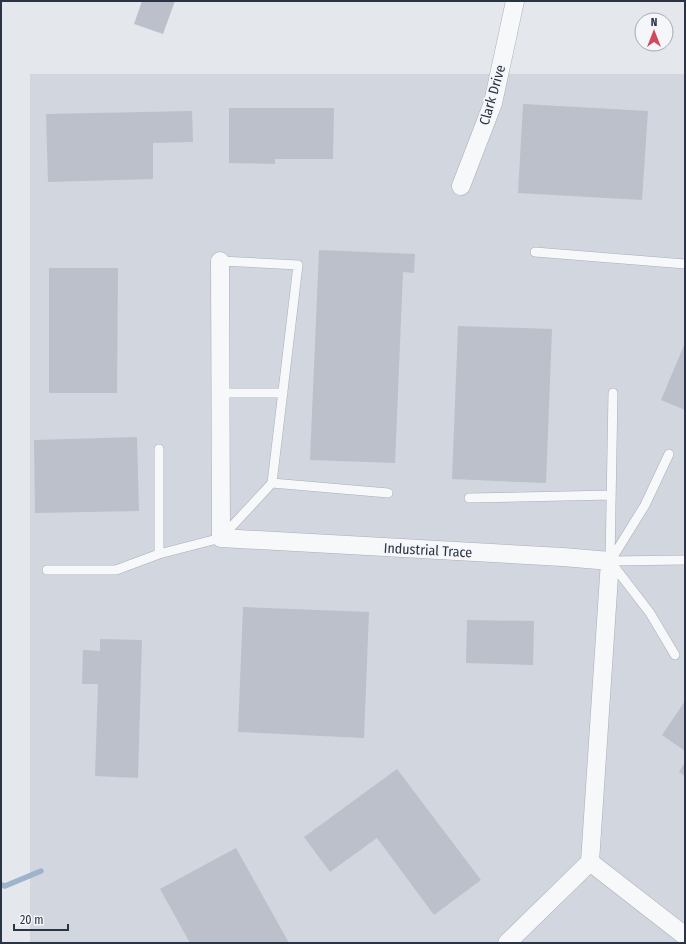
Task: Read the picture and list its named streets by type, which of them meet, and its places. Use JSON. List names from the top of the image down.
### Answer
{
  "streets": {
    "street": ["Clark Drive", "Industrial Trace"]
  },
  "scale_bar": "20 m",
  "north": "top"
}
